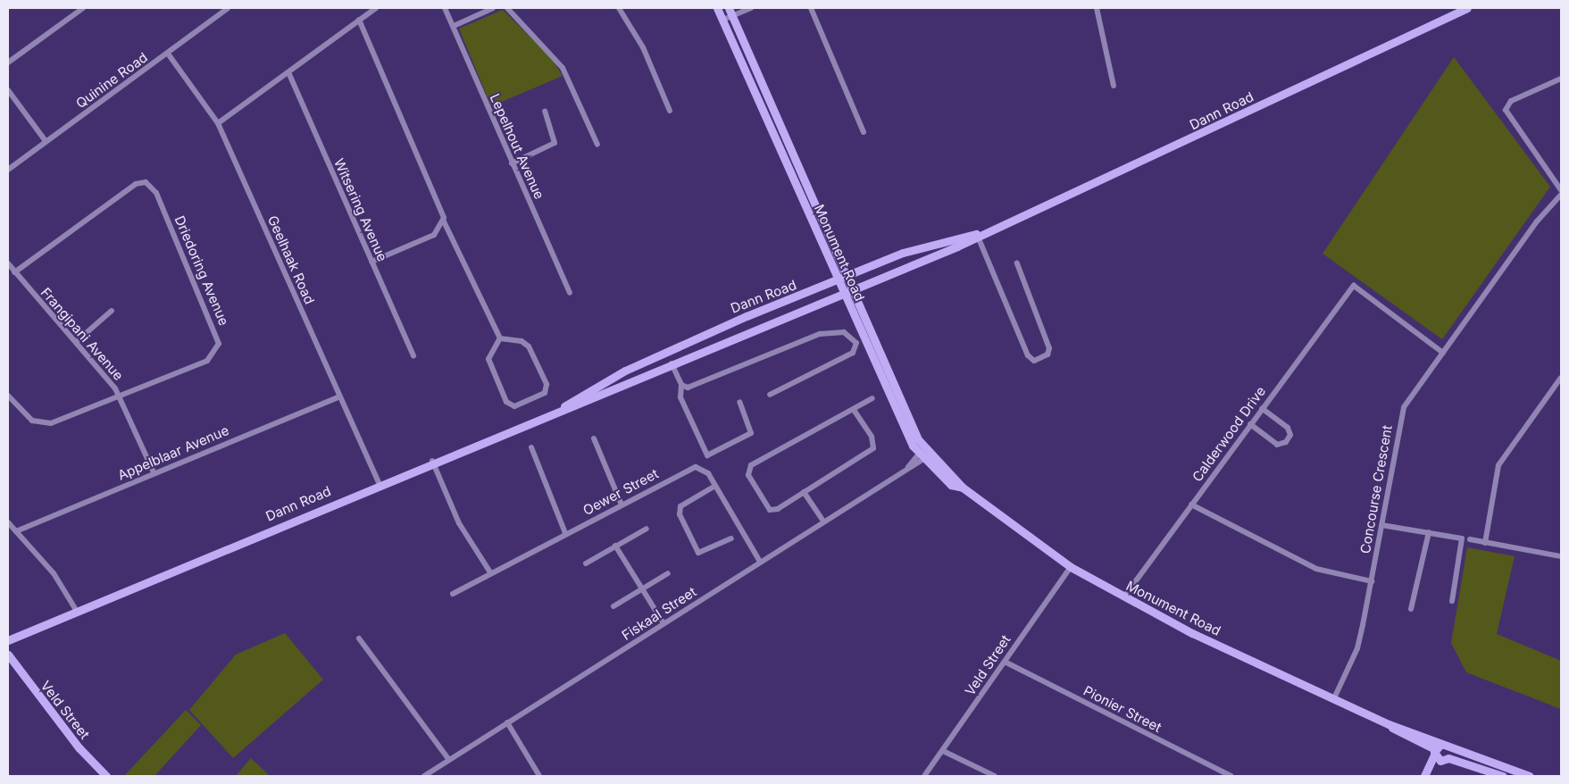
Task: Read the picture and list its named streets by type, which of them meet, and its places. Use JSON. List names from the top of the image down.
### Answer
{
  "streets": {
    "main road": ["Dann Road", "Monument Road", "Veld Street"],
    "street": [
      "Quinine Road",
      "Lepelhout Avenue",
      "Witsering Avenue",
      "Geelhaak Road",
      "Driedoring Avenue",
      "Frangipani Avenue",
      "Calderwood Drive",
      "Appelblaar Avenue",
      "Concourse Crescent",
      "Oewer Street",
      "Fiskaal Street",
      "Pionier Street"
    ]
  },
  "crossings": [
    ["Quinine Road", "Geelhaak Road"],
    ["Dann Road", "Monument Road"],
    ["Dann Road", "Geelhaak Road"],
    ["Monument Road", "Calderwood Drive"],
    ["Monument Road", "Concourse Crescent"],
    ["Monument Road", "Fiskaal Street"],
    ["Monument Road", "Veld Street"],
    ["Geelhaak Road", "Appelblaar Avenue"],
    ["Driedoring Avenue", "Frangipani Avenue"],
    ["Frangipani Avenue", "Appelblaar Avenue"],
    ["Calderwood Drive", "Concourse Crescent"],
    ["Oewer Street", "Fiskaal Street"],
    ["Veld Street", "Pionier Street"]
  ]
}
